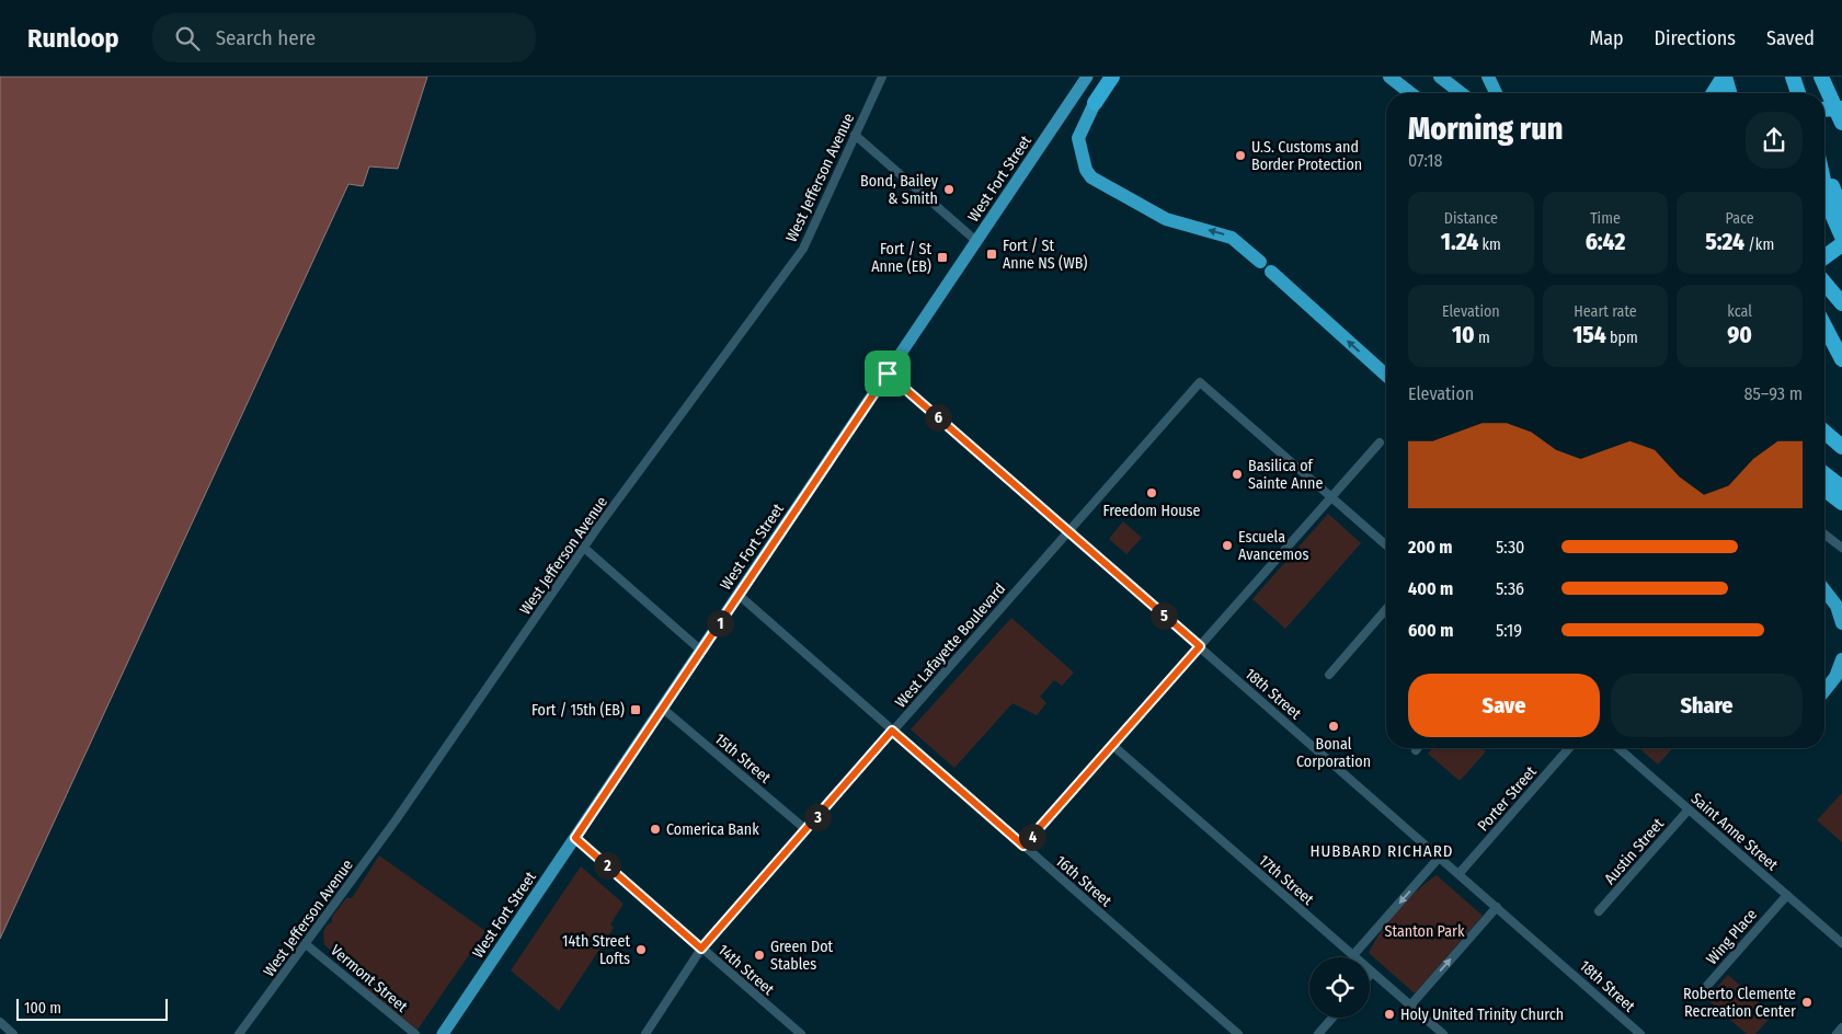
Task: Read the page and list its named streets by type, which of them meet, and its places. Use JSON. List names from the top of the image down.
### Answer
{
  "streets": {
    "main road": ["West Fort Street"],
    "street": [
      "West Jefferson Avenue",
      "West Lafayette Boulevard",
      "18th Street",
      "15th Street",
      "Porter Street",
      "Saint Anne Street",
      "Austin Street",
      "17th Street",
      "16th Street",
      "Wing Place",
      "14th Street",
      "Vermont Street"
    ]
  },
  "crossings": [
    ["West Jefferson Avenue", "Vermont Street"],
    ["West Fort Street", "18th Street"],
    ["West Fort Street", "15th Street"],
    ["West Fort Street", "16th Street"],
    ["West Fort Street", "14th Street"],
    ["West Lafayette Boulevard", "18th Street"],
    ["West Lafayette Boulevard", "15th Street"],
    ["West Lafayette Boulevard", "16th Street"],
    ["West Lafayette Boulevard", "14th Street"],
    ["18th Street", "Porter Street"],
    ["Saint Anne Street", "Austin Street"],
    ["Saint Anne Street", "Wing Place"]
  ],
  "districts": ["HUBBARD RICHARD"],
  "parks": ["Stanton Park"],
  "places": {
    "other": [
      "U.S. Customs and Border Protection",
      "Bond, Bailey & Smith",
      "Basilica of Sainte Anne",
      "Freedom House",
      "Escuela Avancemos",
      "Bonal Corporation",
      "Comerica Bank",
      "14th Street Lofts",
      "Green Dot Stables",
      "Roberto Clemente Recreation Center",
      "Holy United Trinity Church"
    ],
    "transit": ["Fort / St Anne NS (WB)", "Fort / St Anne (EB)", "Fort / 15th (EB)"]
  },
  "scale_bar": "100 m",
  "page": {
    "header": "Runloop",
    "search": "Search here",
    "nav": ["Map", "Directions", "Saved"],
    "heading": ["Morning run", "07:18"],
    "stats": [
      ["Distance", "1.24 km"],
      ["Time", "6:42"],
      ["Pace", "5:24 /km"],
      ["Elevation", "10 m"],
      ["Heart rate", "154 bpm"],
      ["kcal", "90"]
    ],
    "chart": ["Elevation", "85–93 m"],
    "pins": [
      "6",
      "5",
      "1",
      "3",
      "4",
      "2"
    ],
    "list": [
      {
        "name": "200 m",
        "note": "5:30"
      },
      {
        "name": "400 m",
        "note": "5:36"
      },
      {
        "name": "600 m",
        "note": "5:19"
      }
    ],
    "buttons": ["Save", "Share"],
    "scale": "100 m"
  }
}
